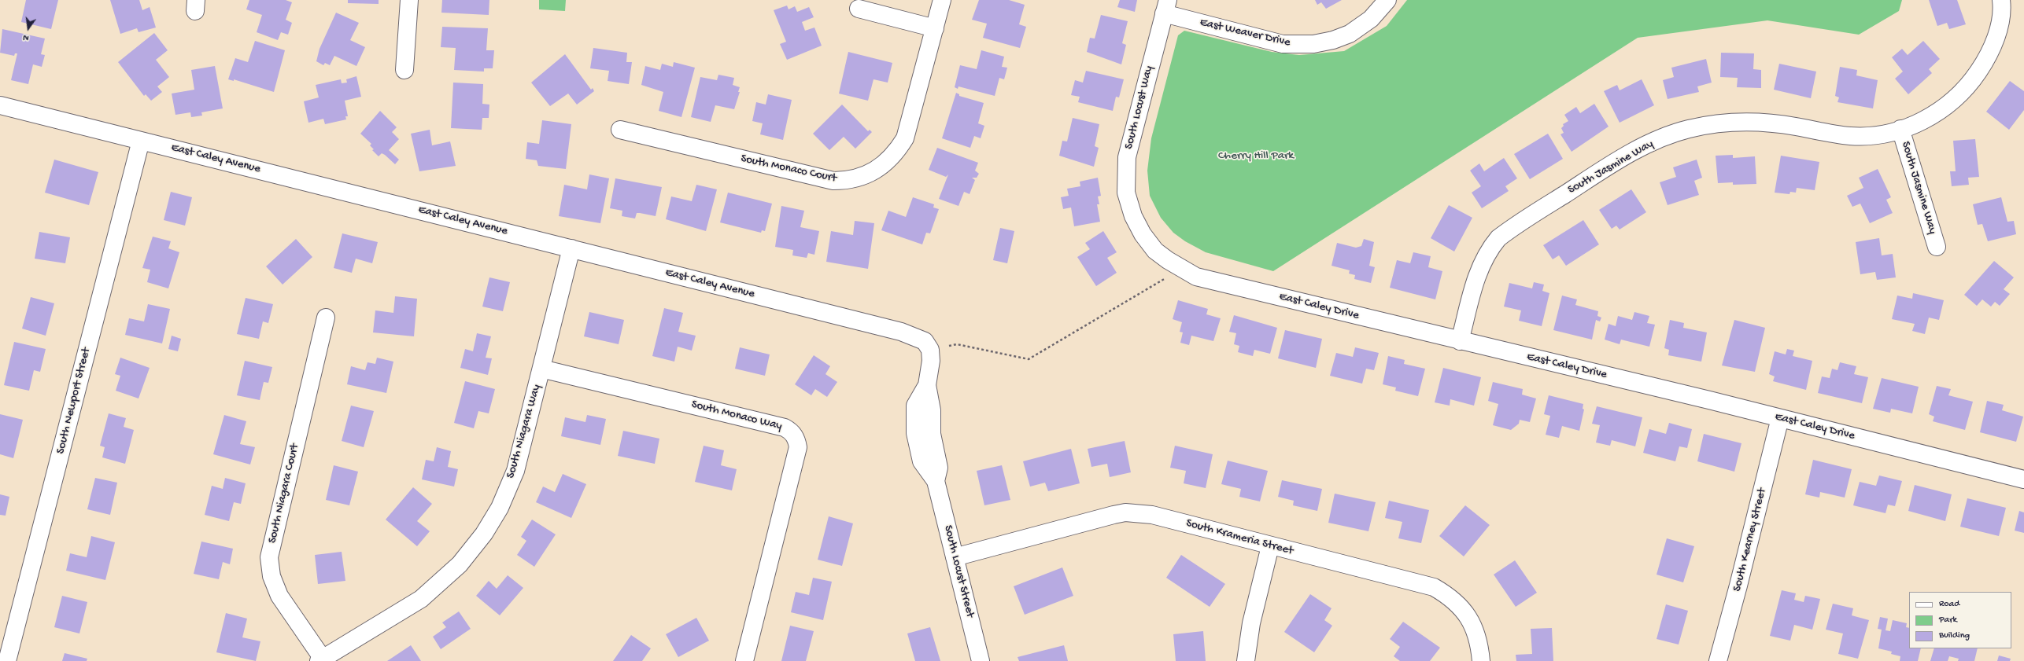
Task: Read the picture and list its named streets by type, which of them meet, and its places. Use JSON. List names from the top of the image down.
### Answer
{
  "streets": {
    "street": [
      "East Weaver Drive",
      "South Locust Way",
      "East Caley Avenue",
      "South Jasmine Way",
      "South Monaco Court",
      "East Caley Drive",
      "South Newport Street",
      "South Monaco Way",
      "South Niagara Way",
      "South Niagara Court",
      "South Krameria Street",
      "South Kearney Street",
      "South Locust Street"
    ]
  },
  "crossings": [
    ["East Weaver Drive", "South Locust Way"],
    ["South Locust Way", "East Caley Drive"],
    ["East Caley Avenue", "South Newport Street"],
    ["East Caley Avenue", "South Niagara Way"],
    ["East Caley Avenue", "South Locust Street"],
    ["South Jasmine Way", "East Caley Drive"],
    ["East Caley Drive", "South Kearney Street"],
    ["South Monaco Way", "South Niagara Way"],
    ["South Niagara Way", "South Niagara Court"],
    ["South Krameria Street", "South Locust Street"]
  ],
  "parks": ["Cherry Hill Park"],
  "legend": ["Road", "Park", "Building"],
  "north": "bottom"
}
